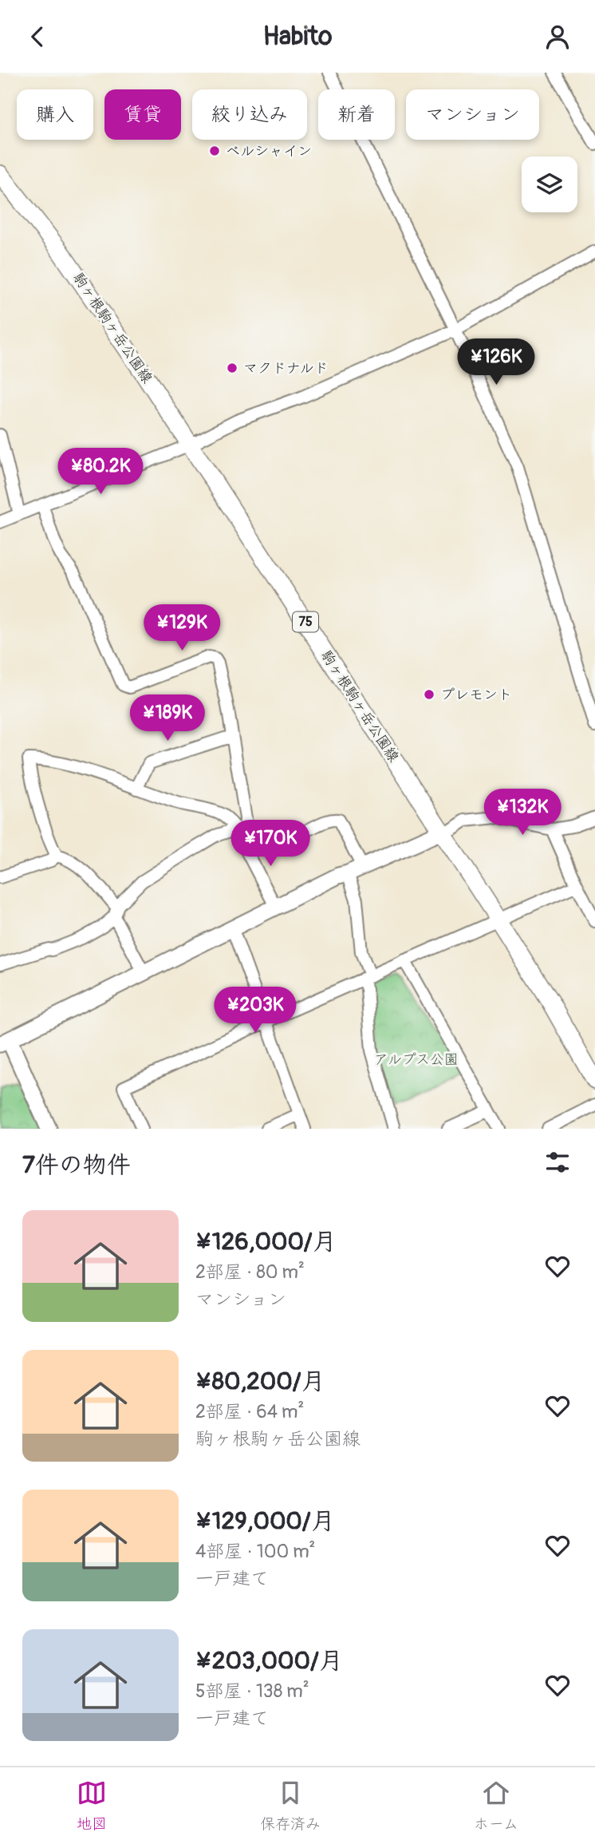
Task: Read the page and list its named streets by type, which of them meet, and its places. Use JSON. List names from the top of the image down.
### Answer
{
  "streets": {
    "main road": ["駒ヶ根駒ヶ岳公園線", "75"]
  },
  "parks": ["アルプス公園"],
  "places": ["ベルシャイン", "マクドナルド", "プレモント"],
  "page": {
    "header": "Habito",
    "chip": [
      "購入",
      "賃貸",
      "絞り込み",
      "新着",
      "マンション"
    ],
    "price": [
      "¥126K",
      "¥80.2K",
      "¥129K",
      "¥189K",
      "¥132K",
      "¥170K",
      "¥203K"
    ],
    "heading": "7件の物件",
    "list": [
      {
        "name": "¥126,000/月",
        "note": "2部屋 · 80 m² · マンション"
      },
      {
        "name": "¥80,200/月",
        "note": "2部屋 · 64 m² · 駒ヶ根駒ヶ岳公園線"
      },
      {
        "name": "¥129,000/月",
        "note": "4部屋 · 100 m² · 一戸建て"
      },
      {
        "name": "¥203,000/月",
        "note": "5部屋 · 138 m² · 一戸建て"
      }
    ],
    "tabs": ["地図", "保存済み", "ホーム"]
  }
}
